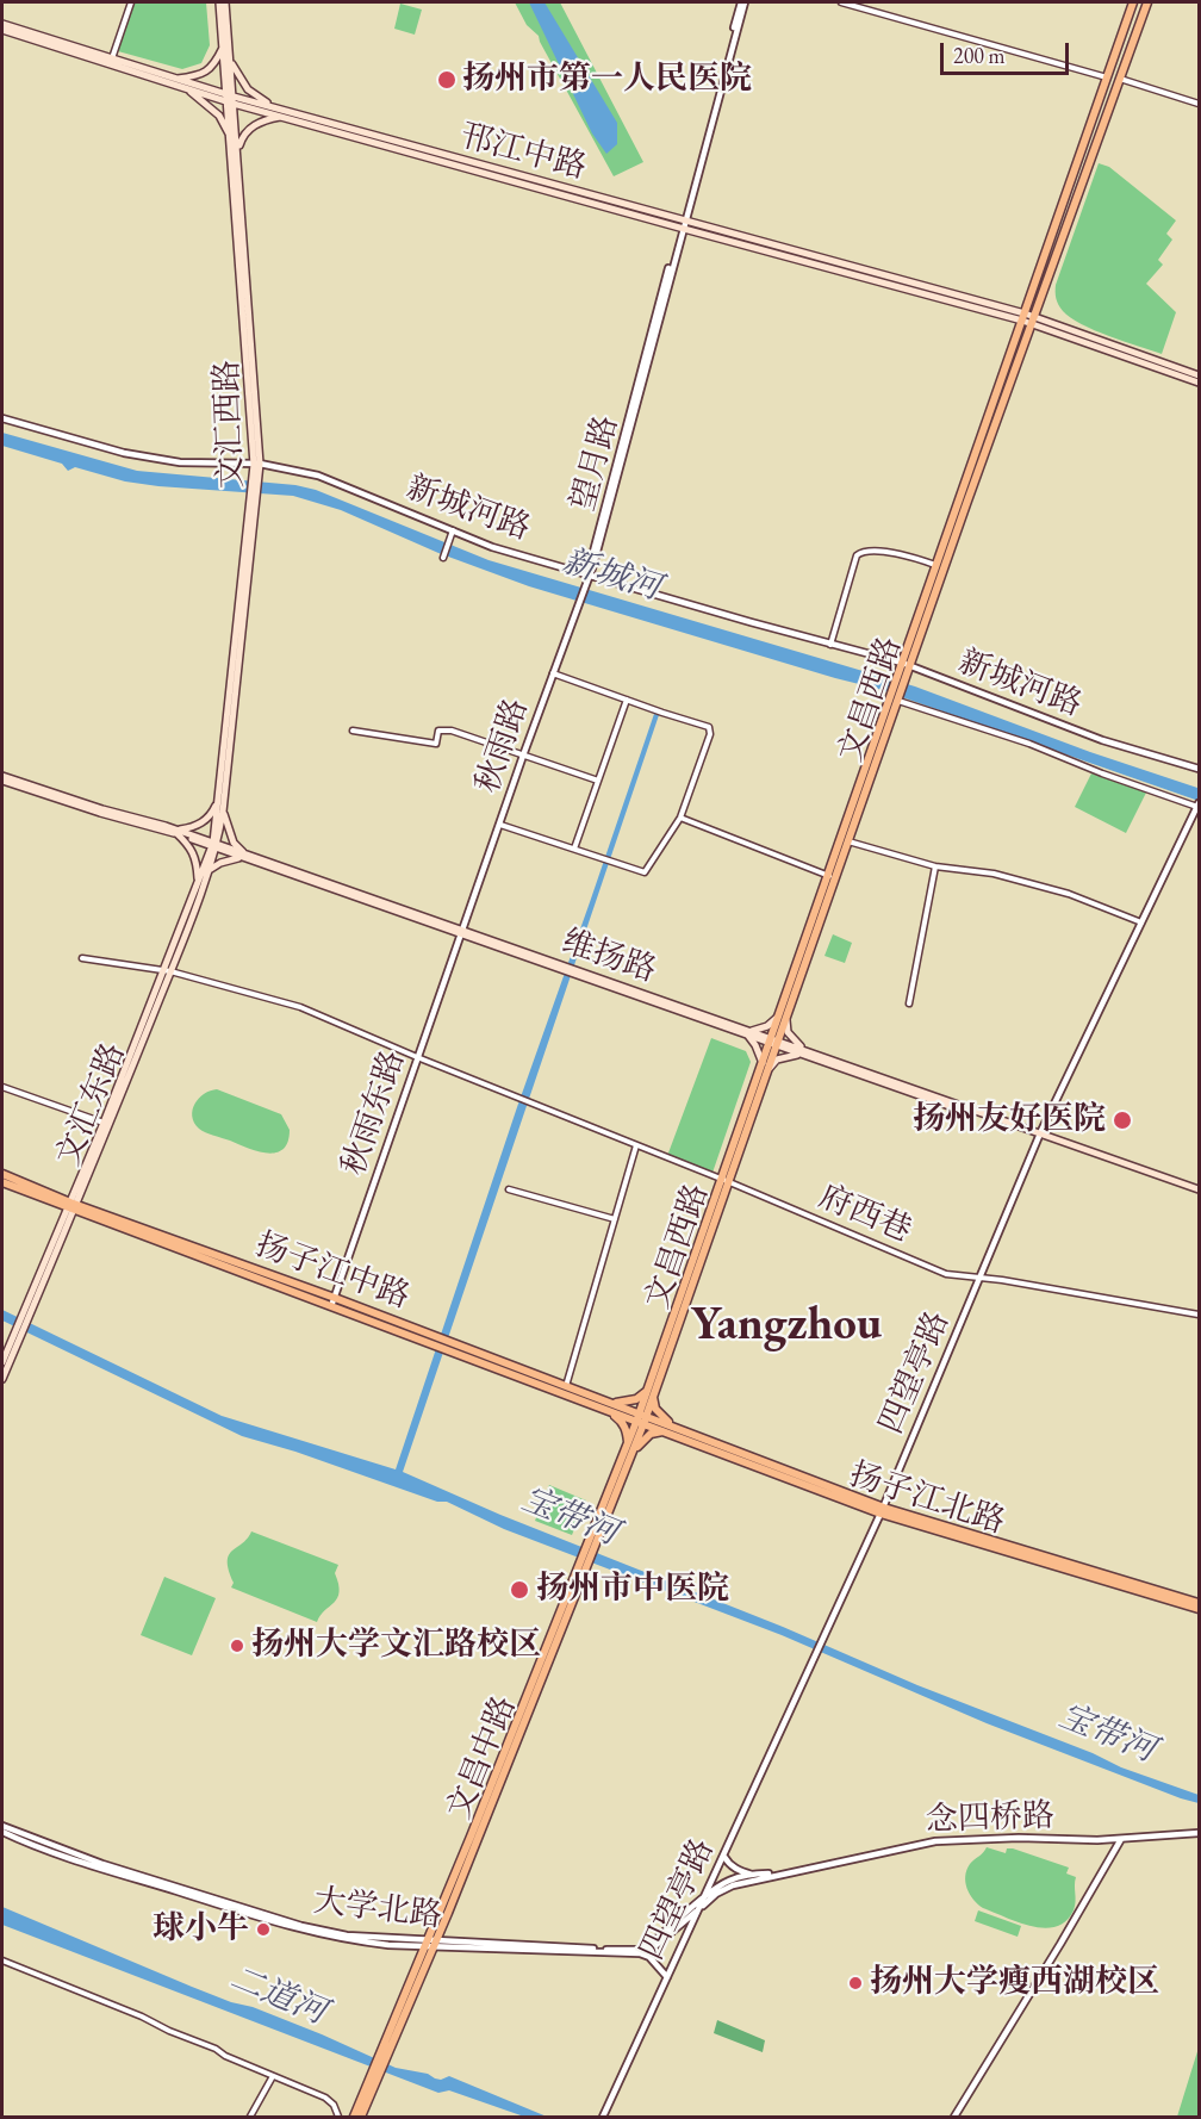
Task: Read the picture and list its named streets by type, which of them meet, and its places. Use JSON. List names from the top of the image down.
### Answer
{
  "streets": {
    "main road": [
      "邗江中路",
      "文汇西路",
      "文昌西路",
      "维扬路",
      "文汇东路",
      "扬子江中路",
      "扬子江北路",
      "文昌中路"
    ],
    "street": [
      "望月路",
      "新城河路",
      "秋雨路",
      "秋雨东路",
      "府西巷",
      "四望亭路",
      "念四桥路",
      "大学北路"
    ]
  },
  "crossings": [
    ["邗江中路", "文汇西路"],
    ["邗江中路", "望月路"],
    ["邗江中路", "文昌西路"],
    ["文汇西路", "新城河路"],
    ["文汇西路", "维扬路"],
    ["文汇西路", "文汇东路"],
    ["望月路", "新城河路"],
    ["望月路", "秋雨路"],
    ["新城河路", "文昌西路"],
    ["新城河路", "秋雨路"],
    ["文昌西路", "维扬路"],
    ["文昌西路", "府西巷"],
    ["文昌西路", "扬子江中路"],
    ["文昌西路", "扬子江北路"],
    ["文昌西路", "文昌中路"],
    ["秋雨路", "维扬路"],
    ["秋雨路", "秋雨东路"],
    ["维扬路", "文汇东路"],
    ["维扬路", "秋雨东路"],
    ["维扬路", "四望亭路"],
    ["文汇东路", "府西巷"],
    ["文汇东路", "扬子江中路"],
    ["秋雨东路", "府西巷"],
    ["秋雨东路", "扬子江中路"],
    ["府西巷", "四望亭路"],
    ["扬子江中路", "扬子江北路"],
    ["扬子江中路", "文昌中路"],
    ["四望亭路", "扬子江北路"],
    ["四望亭路", "念四桥路"],
    ["四望亭路", "大学北路"],
    ["扬子江北路", "文昌中路"],
    ["文昌中路", "大学北路"],
    ["念四桥路", "大学北路"]
  ],
  "districts": ["Yangzhou"],
  "water": ["新城河", "宝带河", "二道河"],
  "places": [
    "扬州市第一人民医院",
    "扬州友好医院",
    "扬州市中医院",
    "扬州大学文汇路校区",
    "球小牛",
    "扬州大学瘦西湖校区"
  ],
  "scale_bar": "200 m"
}
